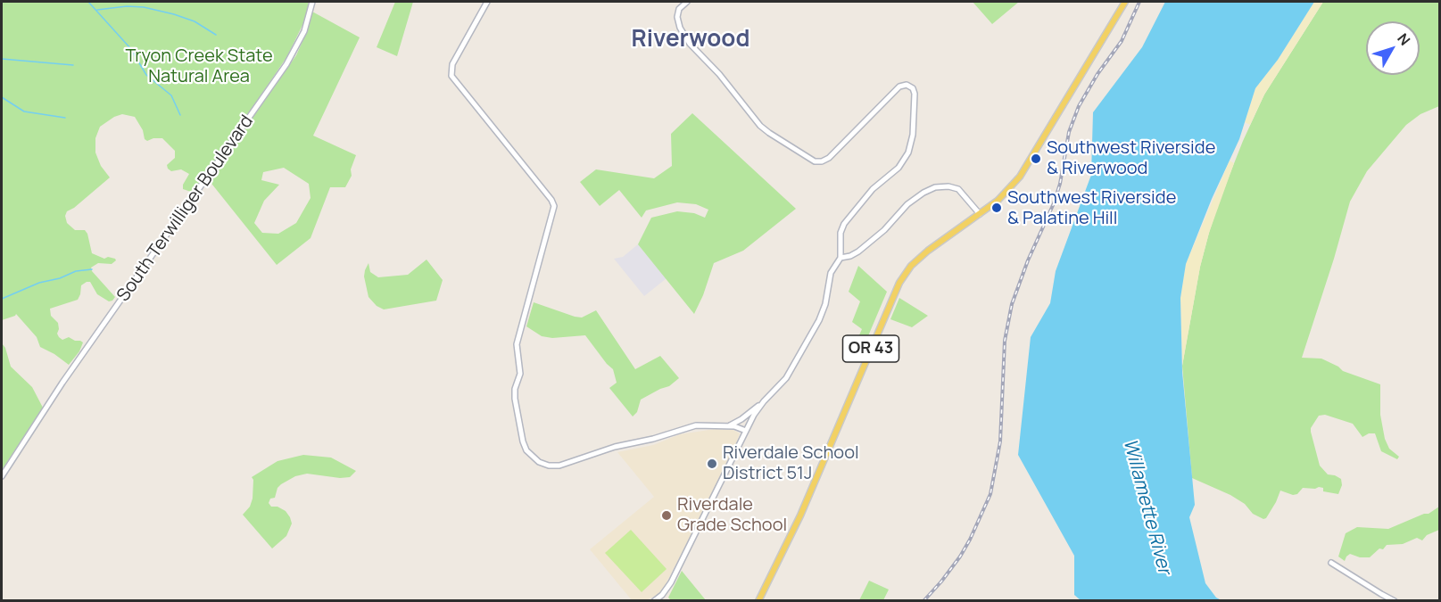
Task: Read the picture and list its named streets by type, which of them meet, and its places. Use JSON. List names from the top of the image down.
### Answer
{
  "streets": {
    "main road": ["OR 43"],
    "street": ["South Terwilliger Boulevard"]
  },
  "districts": ["Riverwood"],
  "water": ["Willamette River"],
  "parks": ["Tryon Creek State Natural Area"],
  "places": [
    "Southwest Riverside & Riverwood",
    "Southwest Riverside & Palatine Hill",
    "Riverdale School District 51J",
    "Riverdale Grade School"
  ],
  "north": "top right"
}
